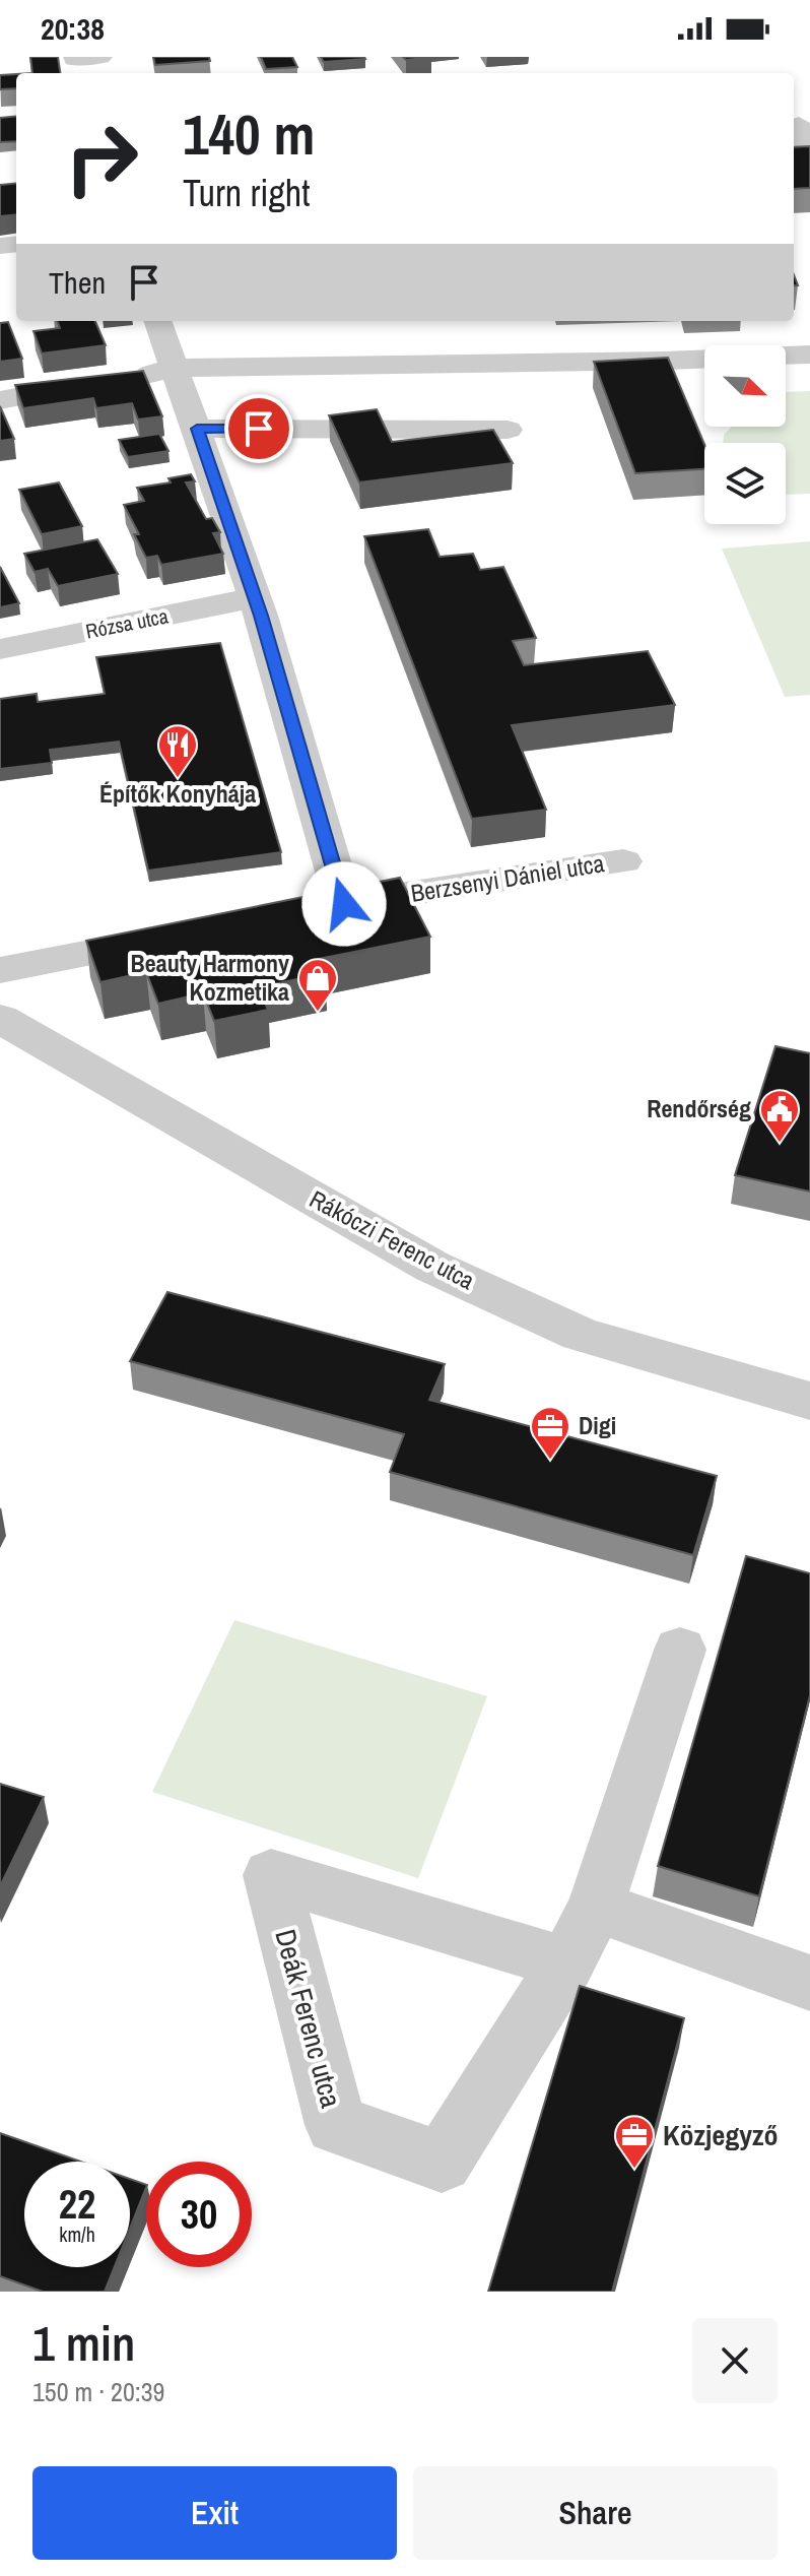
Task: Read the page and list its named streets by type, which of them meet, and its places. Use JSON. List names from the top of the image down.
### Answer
{
  "streets": {
    "street": [
      "Rózsa utca",
      "Berzsenyi Dániel utca",
      "Rákóczi Ferenc utca",
      "Deák Ferenc utca"
    ]
  },
  "crossings": [
    ["Rózsa utca", "Berzsenyi Dániel utca"]
  ],
  "places": {
    "restaurant": ["Építők Konyhája"],
    "shop": ["Beauty Harmony Kozmetika"],
    "public building": ["Rendőrség"],
    "office": ["Digi", "Közjegyző"]
  },
  "north": "bottom right",
  "page": {
    "status": "20:38",
    "turn": ["140 m", "Turn right"],
    "then": "Then",
    "speed": "22 km/h",
    "limit": "30",
    "heading": ["1 min", "150 m · 20:39"],
    "buttons": ["Exit", "Share"]
  }
}
